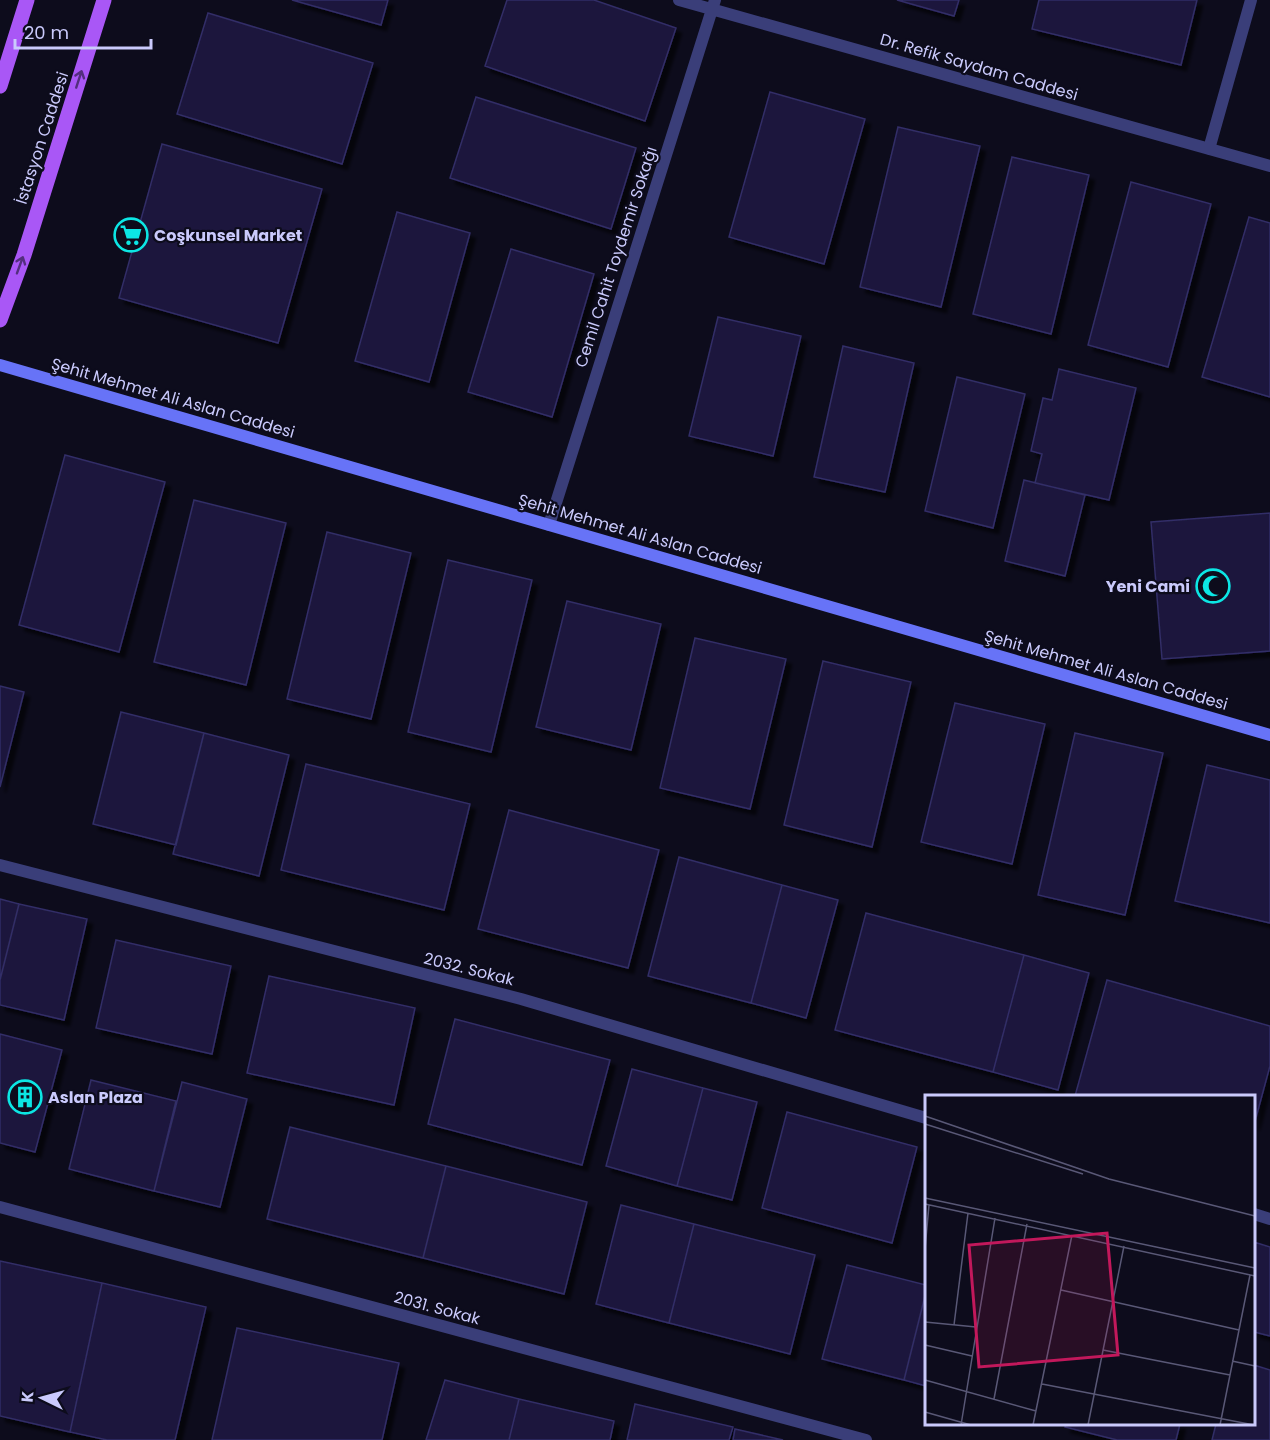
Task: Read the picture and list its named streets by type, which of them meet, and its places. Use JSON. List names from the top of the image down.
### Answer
{
  "streets": {
    "main road": ["İstasyon Caddesi"],
    "street": [
      "Dr. Refik Saydam Caddesi",
      "Cemil Cahit Toydemir Sokağı",
      "Şehit Mehmet Ali Aslan Caddesi",
      "2032. Sokak",
      "2031. Sokak"
    ]
  },
  "crossings": [
    ["Dr. Refik Saydam Caddesi", "Cemil Cahit Toydemir Sokağı"],
    ["Cemil Cahit Toydemir Sokağı", "Şehit Mehmet Ali Aslan Caddesi"]
  ],
  "one_way": ["İstasyon Caddesi"],
  "places": {
    "supermarket": ["Coşkunsel Market"],
    "mosque": ["Yeni Cami"],
    "building": ["Aslan Plaza"]
  },
  "scale_bar": "20 m",
  "north": "left"
}
